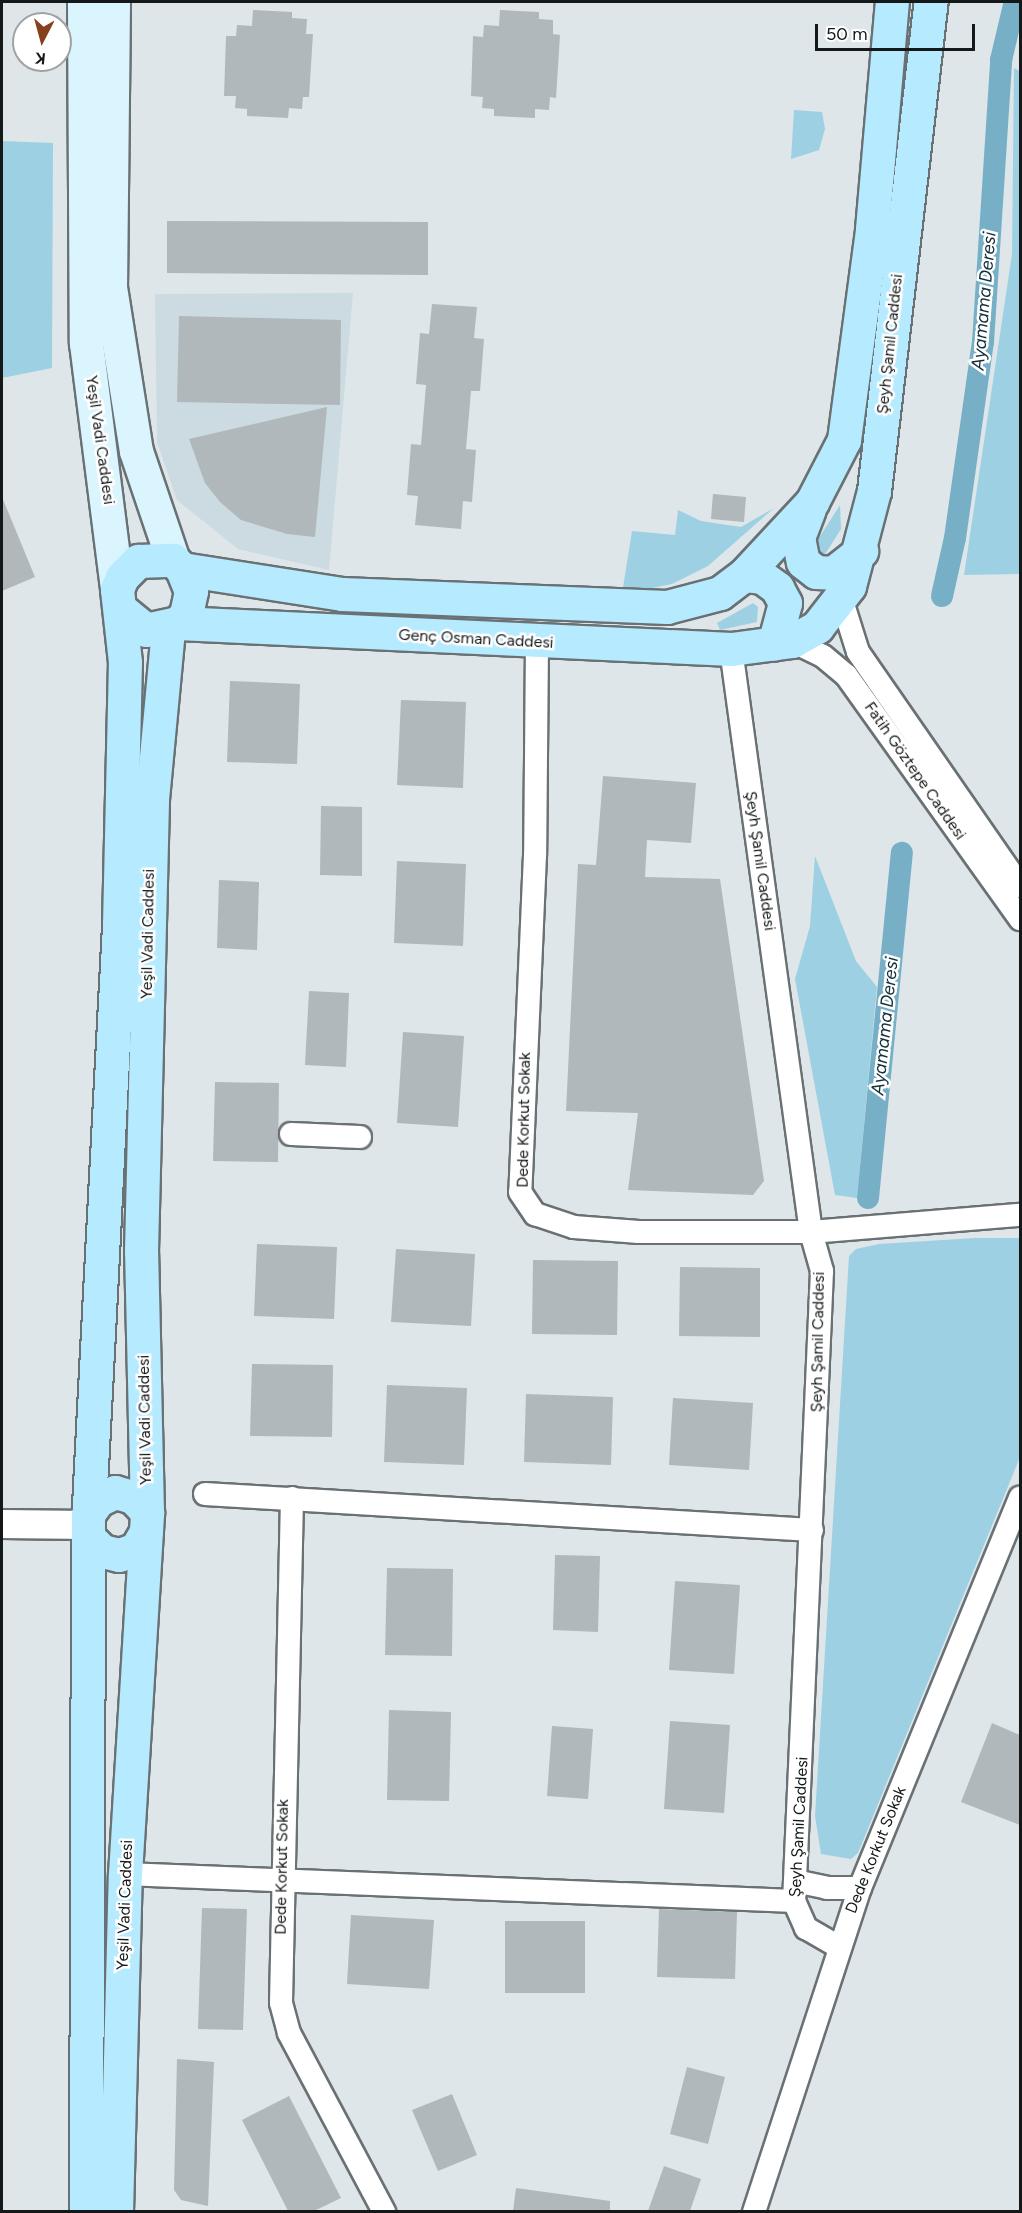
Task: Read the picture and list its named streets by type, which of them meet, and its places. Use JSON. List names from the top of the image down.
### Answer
{
  "streets": {
    "main road": ["Şeyh Şamil Caddesi", "Yeşil Vadi Caddesi", "Genç Osman Caddesi"],
    "street": ["Fatih Göztepe Caddesi", "Dede Korkut Sokak"]
  },
  "crossings": [
    ["Şeyh Şamil Caddesi", "Genç Osman Caddesi"],
    ["Şeyh Şamil Caddesi", "Fatih Göztepe Caddesi"],
    ["Şeyh Şamil Caddesi", "Dede Korkut Sokak"],
    ["Yeşil Vadi Caddesi", "Genç Osman Caddesi"],
    ["Genç Osman Caddesi", "Fatih Göztepe Caddesi"],
    ["Genç Osman Caddesi", "Dede Korkut Sokak"]
  ],
  "water": ["Ayamama Deresi"],
  "scale_bar": "50 m",
  "north": "bottom"
}
